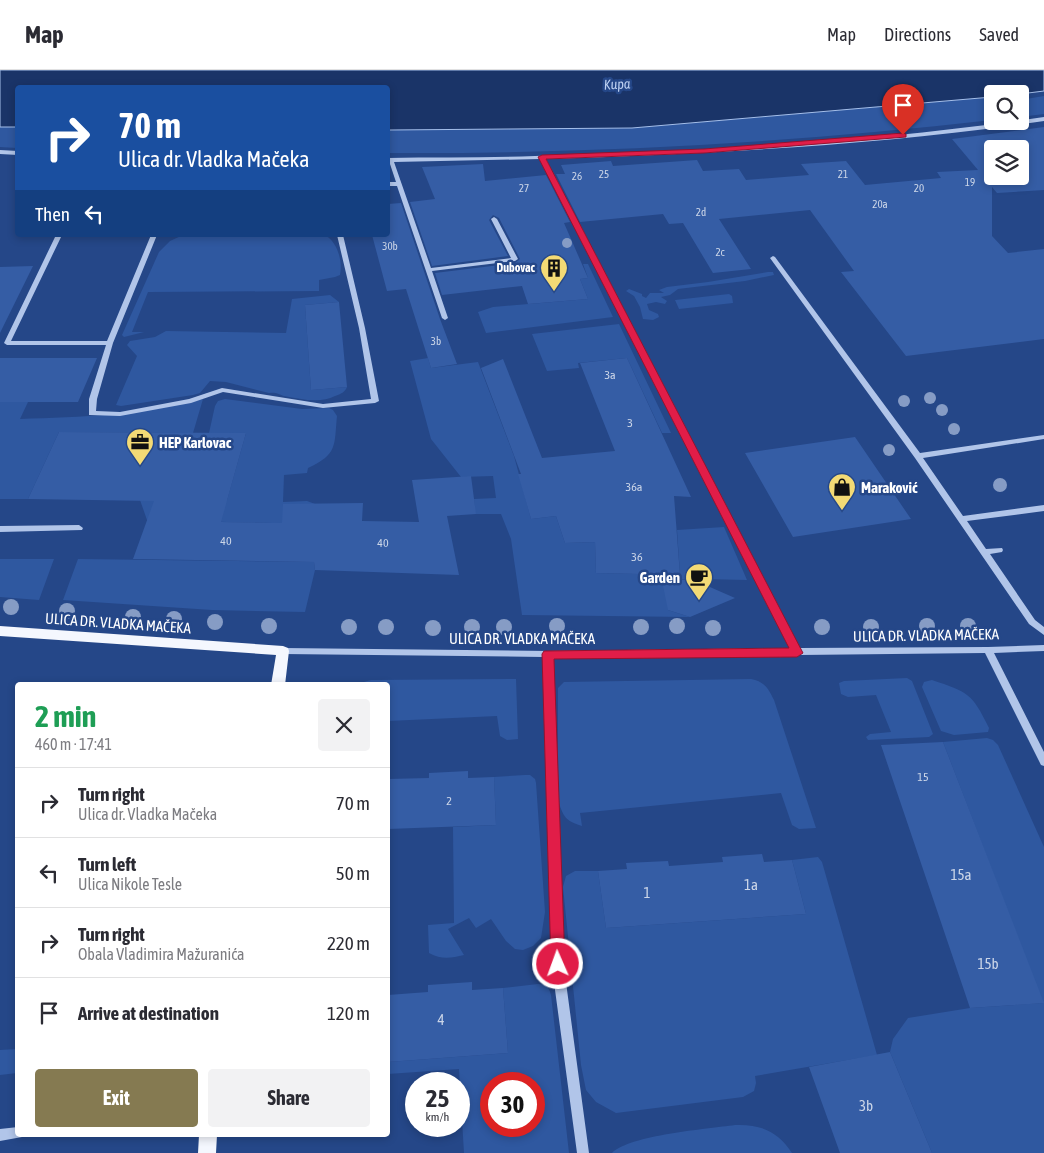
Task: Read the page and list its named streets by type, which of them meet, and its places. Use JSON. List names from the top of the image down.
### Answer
{
  "streets": {
    "main road": ["ULICA DR. VLADKA MAČEKA"]
  },
  "water": ["Kupa"],
  "places": {
    "building": ["Dubovac"],
    "office": ["HEP Karlovac"],
    "shop": ["Maraković"],
    "cafe": ["Garden"]
  },
  "house_numbers": [
    "25",
    "21",
    "26",
    "19",
    "27",
    "20",
    "20a",
    "2d",
    "30b",
    "2c",
    "3b",
    "3a",
    "3",
    "36a",
    "40",
    "40",
    "36",
    "15",
    "2",
    "15a",
    "1a",
    "1",
    "15b",
    "4",
    "3b"
  ],
  "page": {
    "header": "Map",
    "nav": ["Map", "Directions", "Saved"],
    "turn": ["70 m", "Ulica dr. Vladka Mačeka"],
    "then": "Then",
    "heading": ["2 min", "460 m · 17:41"],
    "list": [
      {
        "name": "Turn right",
        "note": "Ulica dr. Vladka Mačeka",
        "value": "70 m"
      },
      {
        "name": "Turn left",
        "note": "Ulica Nikole Tesle",
        "value": "50 m"
      },
      {
        "name": "Turn right",
        "note": "Obala Vladimira Mažuranića",
        "value": "220 m"
      },
      {
        "name": "Arrive at destination",
        "value": "120 m"
      }
    ],
    "buttons": ["Exit", "Share"],
    "speed": "25 km/h",
    "limit": "30"
  }
}
